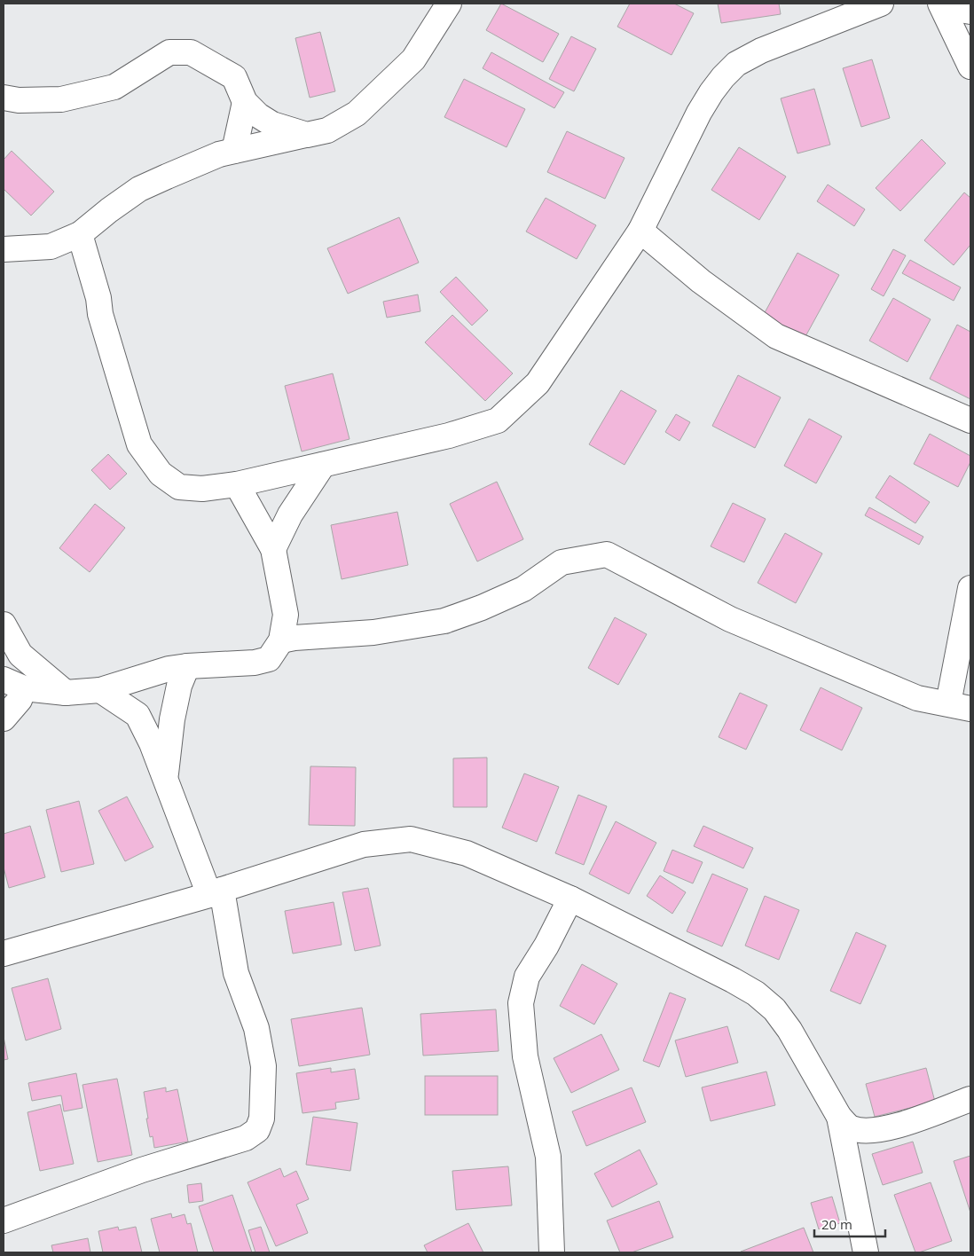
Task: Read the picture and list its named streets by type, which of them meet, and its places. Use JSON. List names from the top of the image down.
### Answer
{
  "scale_bar": "20 m"
}
